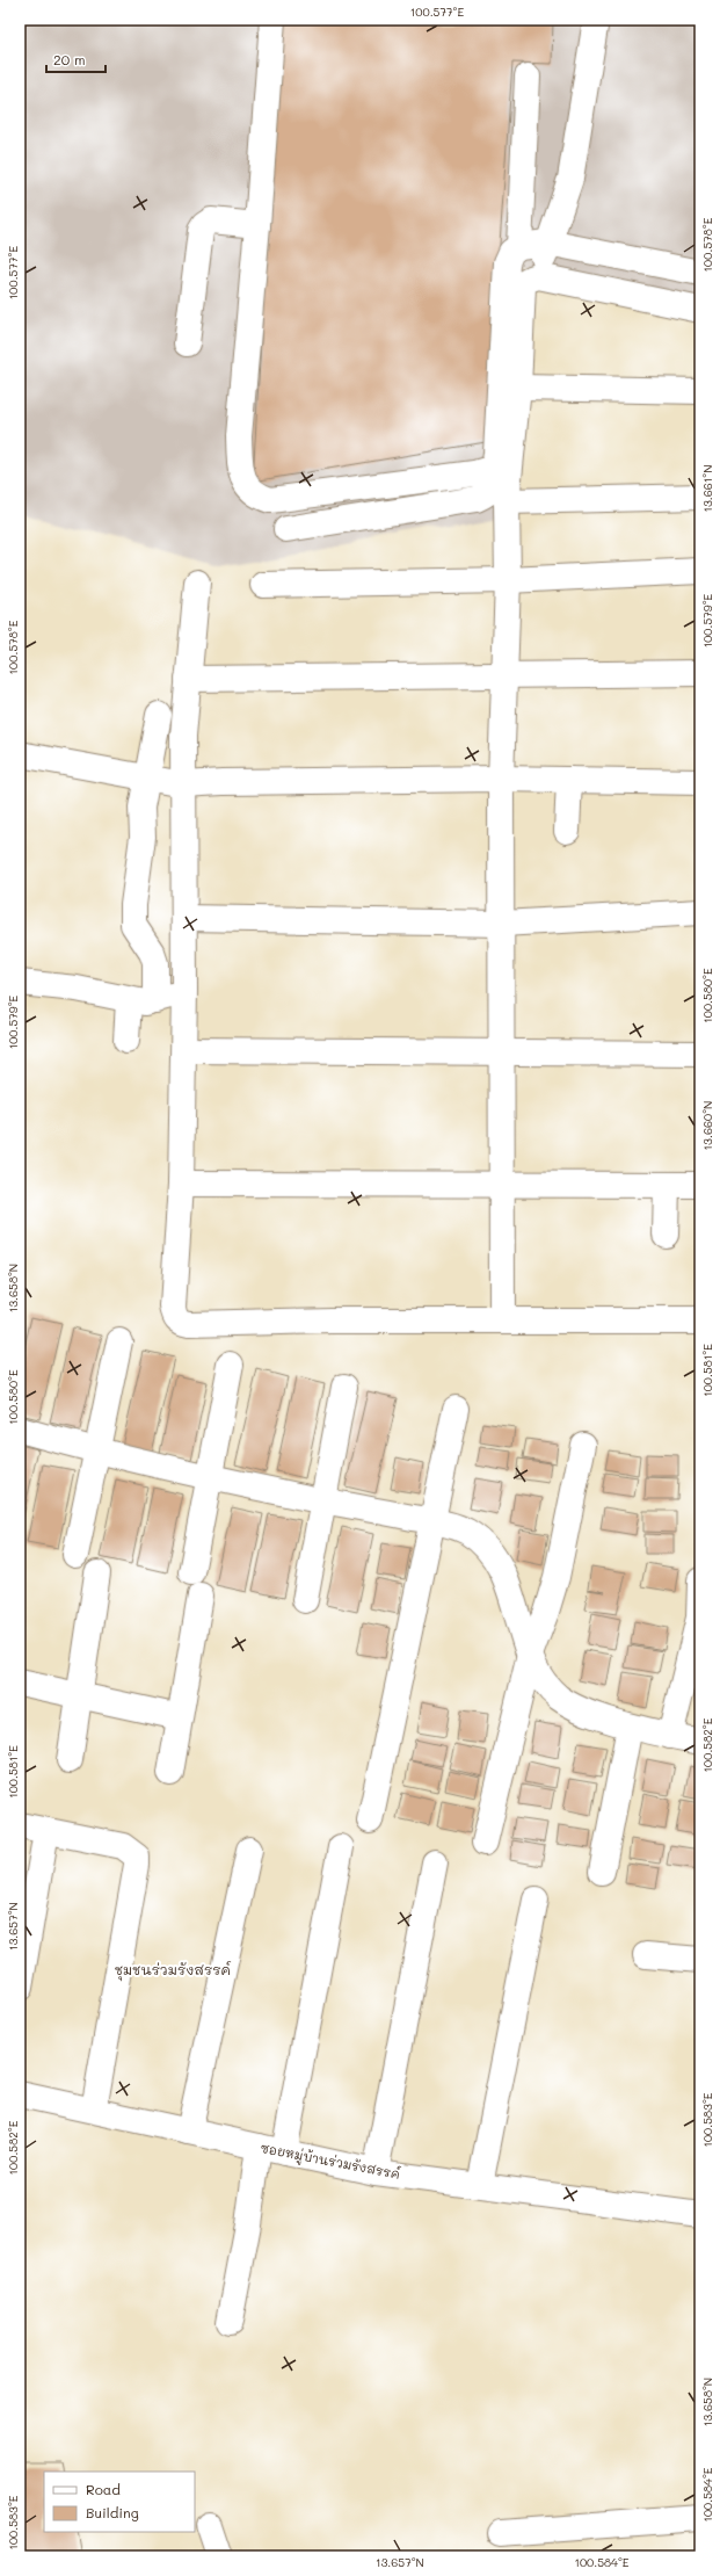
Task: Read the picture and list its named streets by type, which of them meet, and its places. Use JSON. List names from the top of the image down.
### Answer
{
  "streets": {
    "street": ["ซอยหมู่บ้านร่วมรังสรรค์"]
  },
  "districts": ["ชุมชนร่วมรังสรรค์"],
  "legend": ["Road", "Building"],
  "scale_bar": "20 m",
  "coordinates": [
    "100.577°E",
    "100.578°E",
    "13.661°N",
    "100.579°E",
    "100.580°E",
    "13.660°N",
    "13.658°N",
    "100.581°E",
    "100.582°E",
    "13.657°N",
    "100.583°E",
    "100.584°E"
  ]
}
